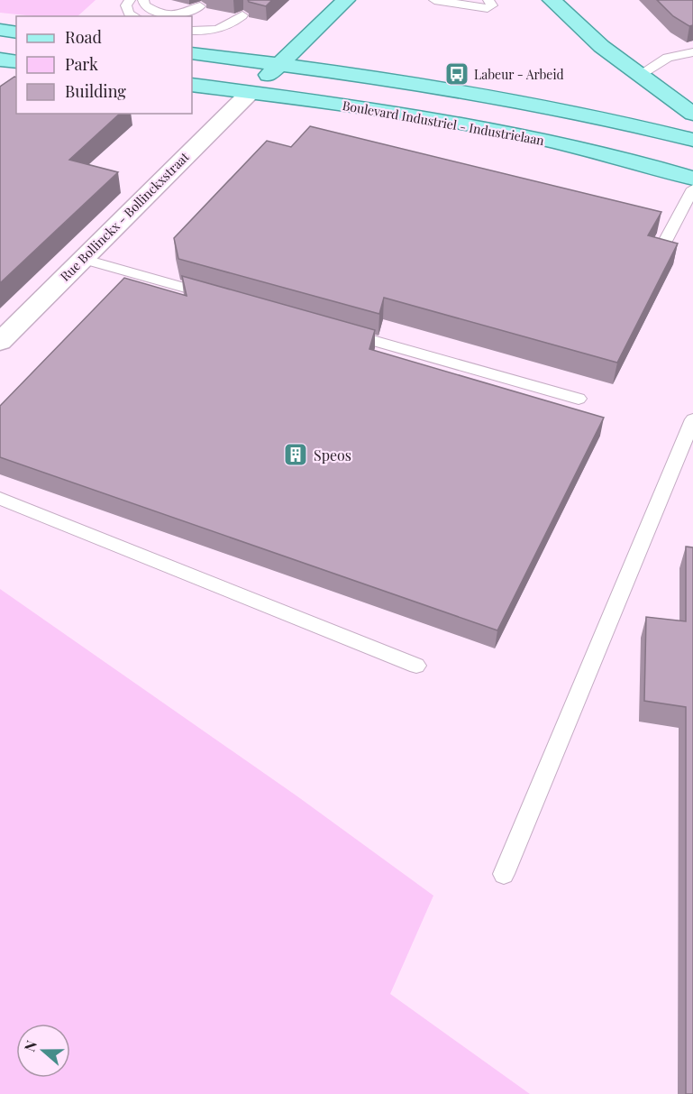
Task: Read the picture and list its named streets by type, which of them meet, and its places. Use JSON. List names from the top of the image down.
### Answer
{
  "streets": {
    "main road": ["Boulevard Industriel - Industrielaan"],
    "street": ["Rue Bollinckx - Bollinckxstraat"]
  },
  "crossings": [
    ["Boulevard Industriel - Industrielaan", "Rue Bollinckx - Bollinckxstraat"]
  ],
  "places": {
    "bus stop": ["Labeur - Arbeid"],
    "building": ["Speos"]
  },
  "legend": ["Road", "Park", "Building"],
  "north": "left"
}
